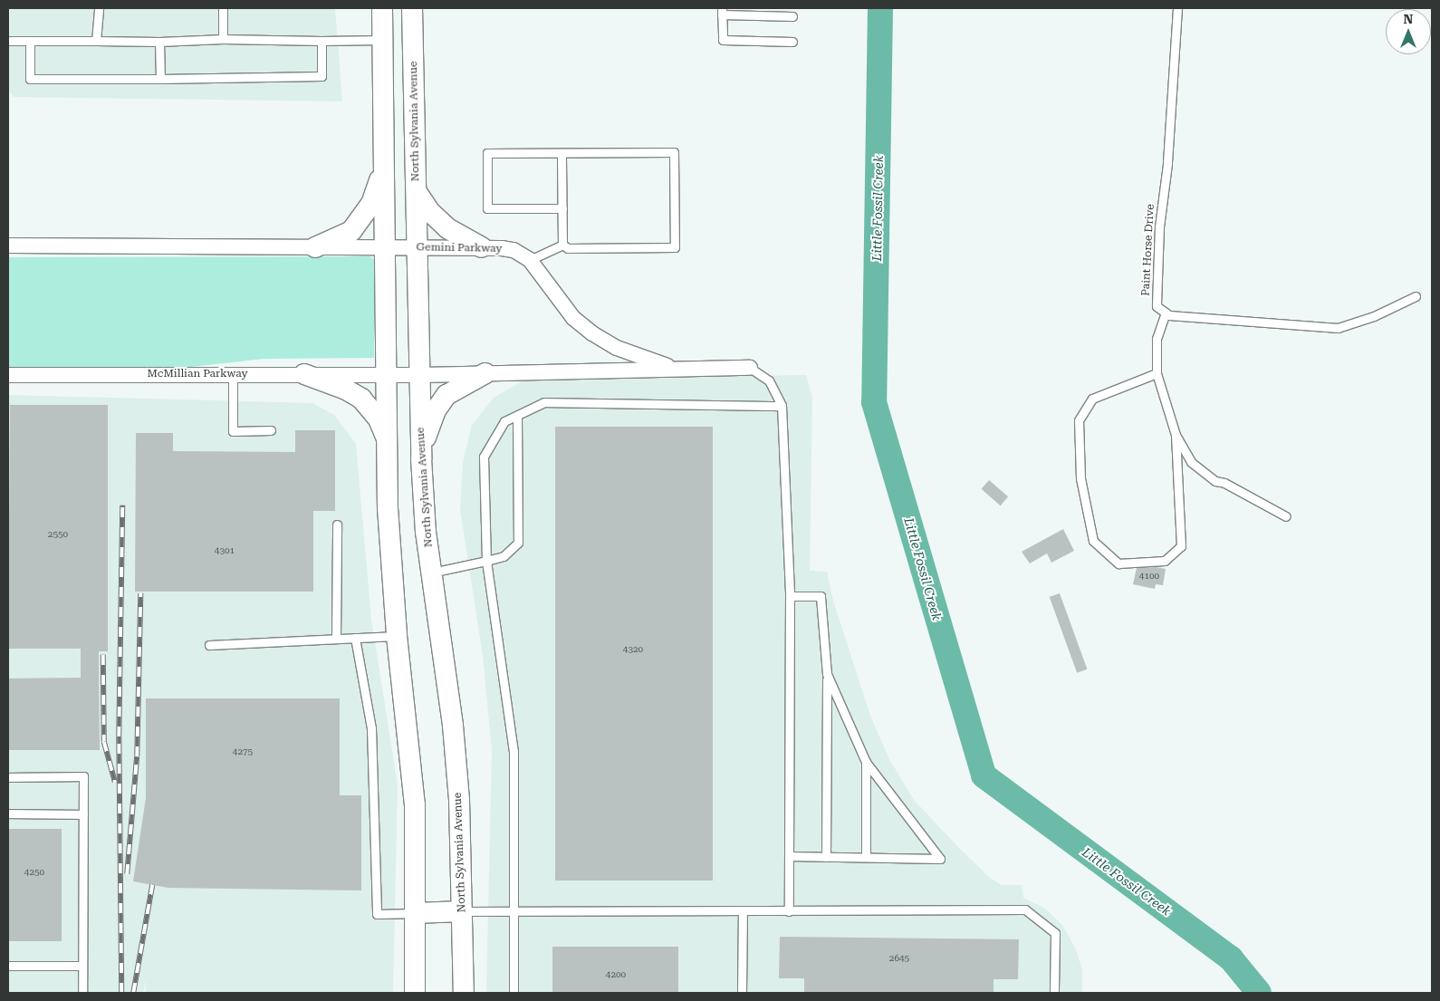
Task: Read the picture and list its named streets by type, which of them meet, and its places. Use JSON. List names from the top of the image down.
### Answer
{
  "streets": {
    "main road": ["North Sylvania Avenue"],
    "street": ["Gemini Parkway", "McMillian Parkway"],
    "lane": ["Paint Horse Drive"]
  },
  "crossings": [
    ["North Sylvania Avenue", "Gemini Parkway"],
    ["Gemini Parkway", "McMillian Parkway"]
  ],
  "water": ["Little Fossil Creek"],
  "house_numbers": [
    "2550",
    "4301",
    "4100",
    "4320",
    "4275",
    "4250",
    "2645",
    "4200"
  ],
  "north": "top"
}
